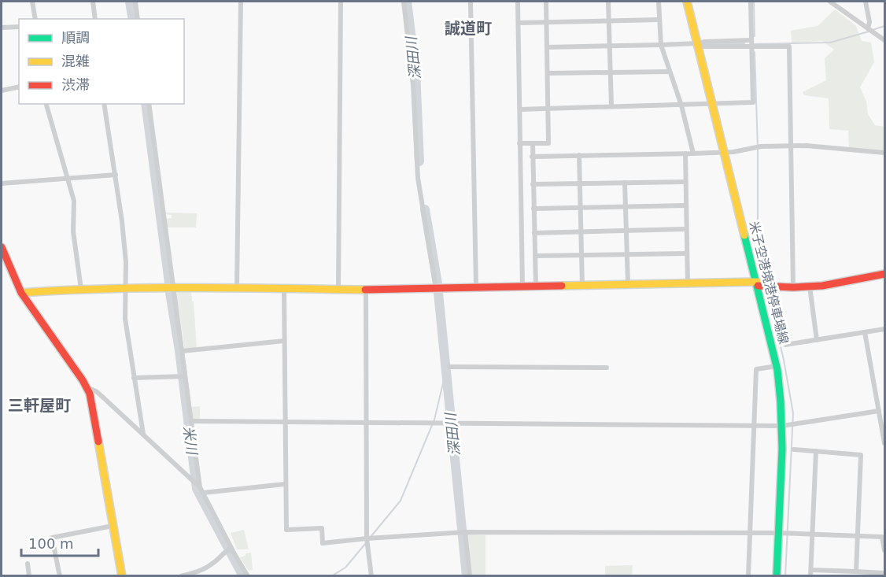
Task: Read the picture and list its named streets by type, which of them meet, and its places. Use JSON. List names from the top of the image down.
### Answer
{
  "streets": {
    "street": ["米子空港境港停車場線"]
  },
  "districts": ["誠道町", "三軒屋町"],
  "water": ["深田川", "米川"],
  "legend": ["順調", "混雑", "渋滞"],
  "scale_bar": "100 m"
}
